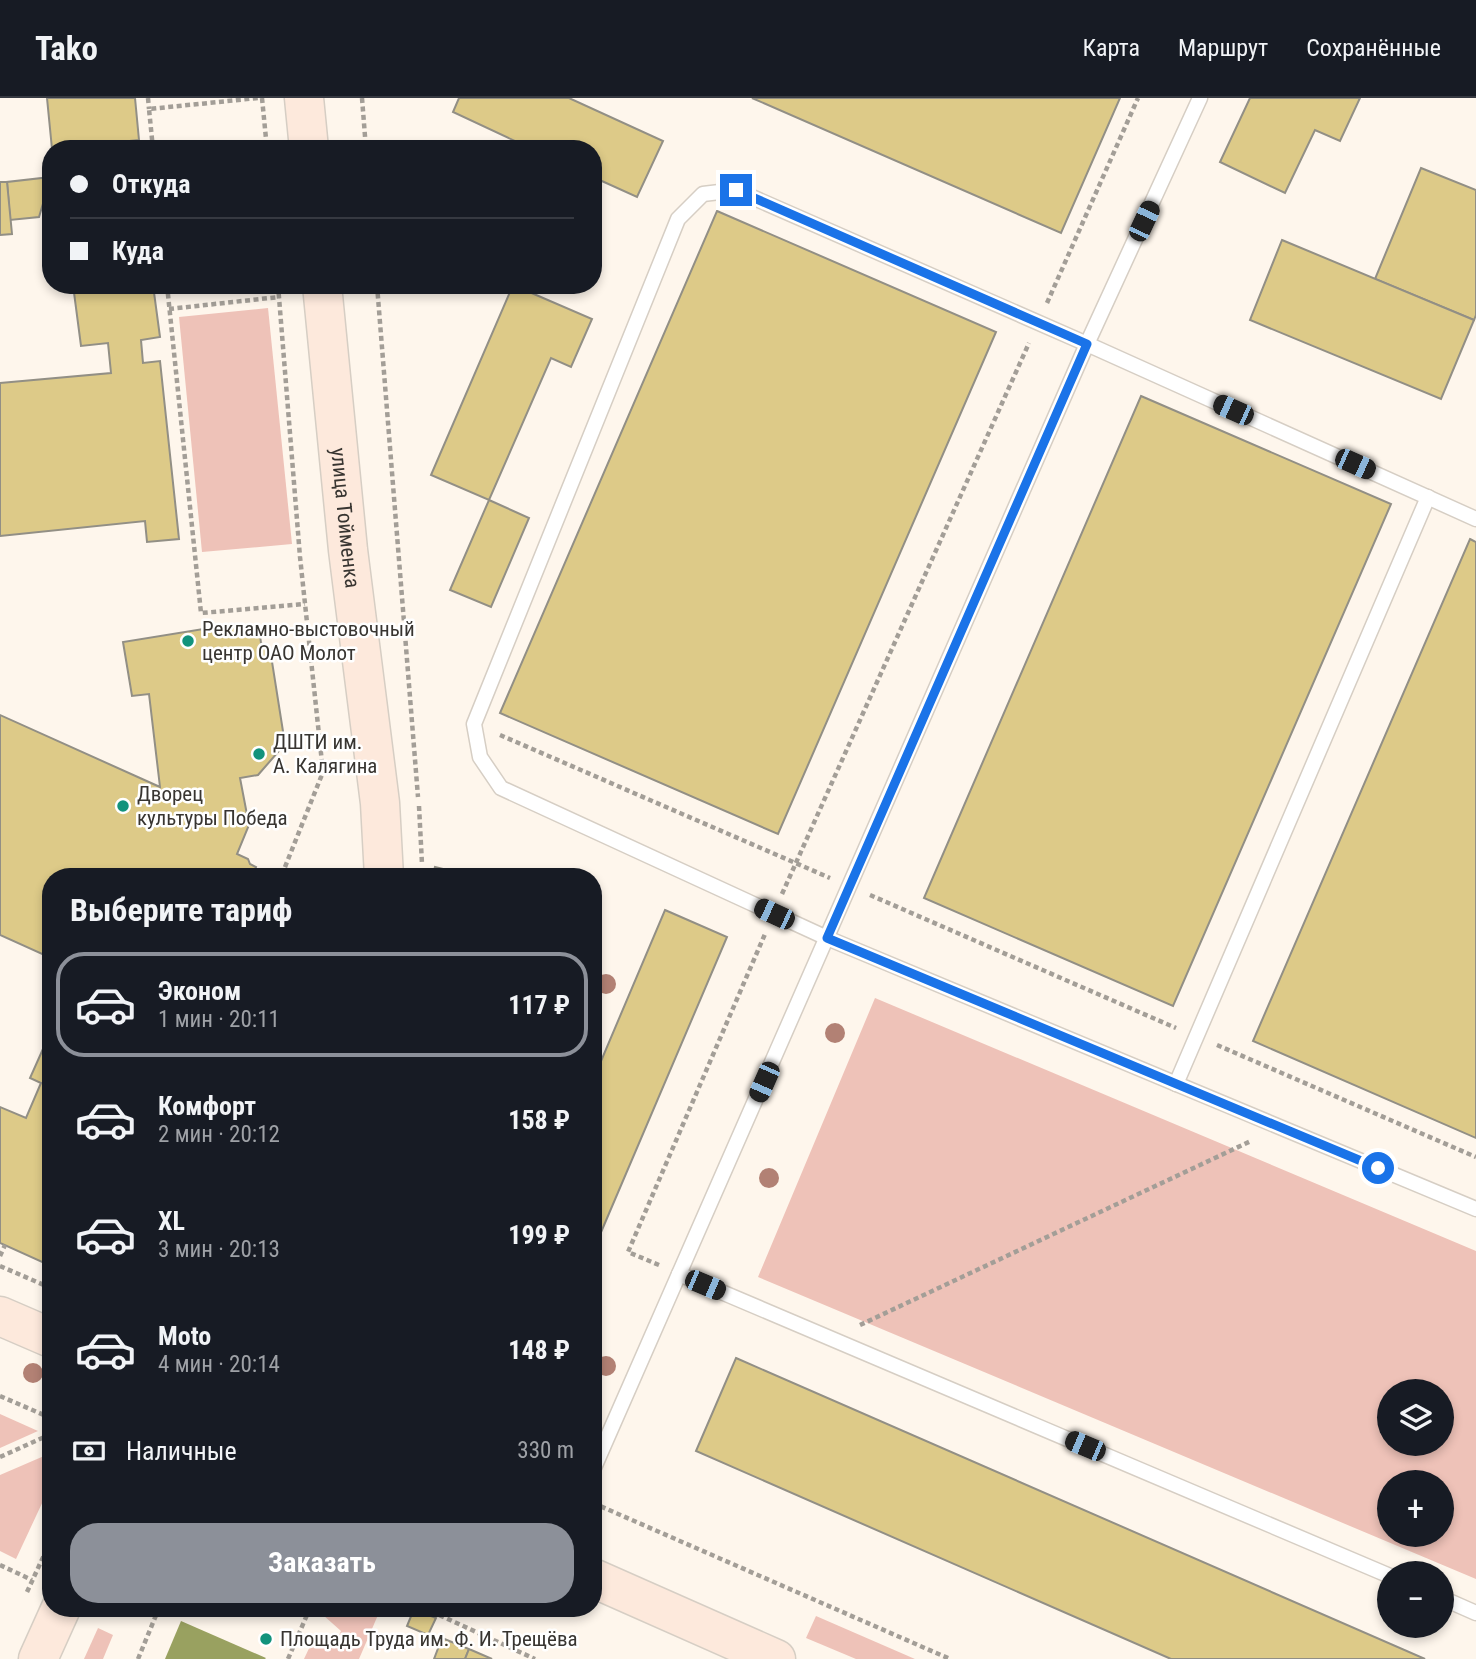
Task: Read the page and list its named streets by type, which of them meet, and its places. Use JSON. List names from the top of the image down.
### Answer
{
  "streets": {
    "street": ["улица Тойменка"]
  },
  "places": [
    "Рекламно-выстовочный центр ОАО Молот",
    "ДШТИ им. А. Калягина",
    "Дворец культуры Победа",
    "Площадь Труда им. Ф. И. Трещёва"
  ],
  "page": {
    "header": "Tako",
    "nav": ["Карта", "Маршрут", "Сохранённые"],
    "banner": ["Откуда", "Куда"],
    "heading": "Выберите тариф",
    "list": [
      {
        "name": "Эконом",
        "note": "1 мин · 20:11",
        "value": "117 ₽"
      },
      {
        "name": "Комфорт",
        "note": "2 мин · 20:12",
        "value": "158 ₽"
      },
      {
        "name": "XL",
        "note": "3 мин · 20:13",
        "value": "199 ₽"
      },
      {
        "name": "Moto",
        "note": "4 мин · 20:14",
        "value": "148 ₽"
      }
    ],
    "map_buttons": ["+", "−"],
    "pay": ["Наличные", "330 m"],
    "buttons": "Заказать"
  }
}
